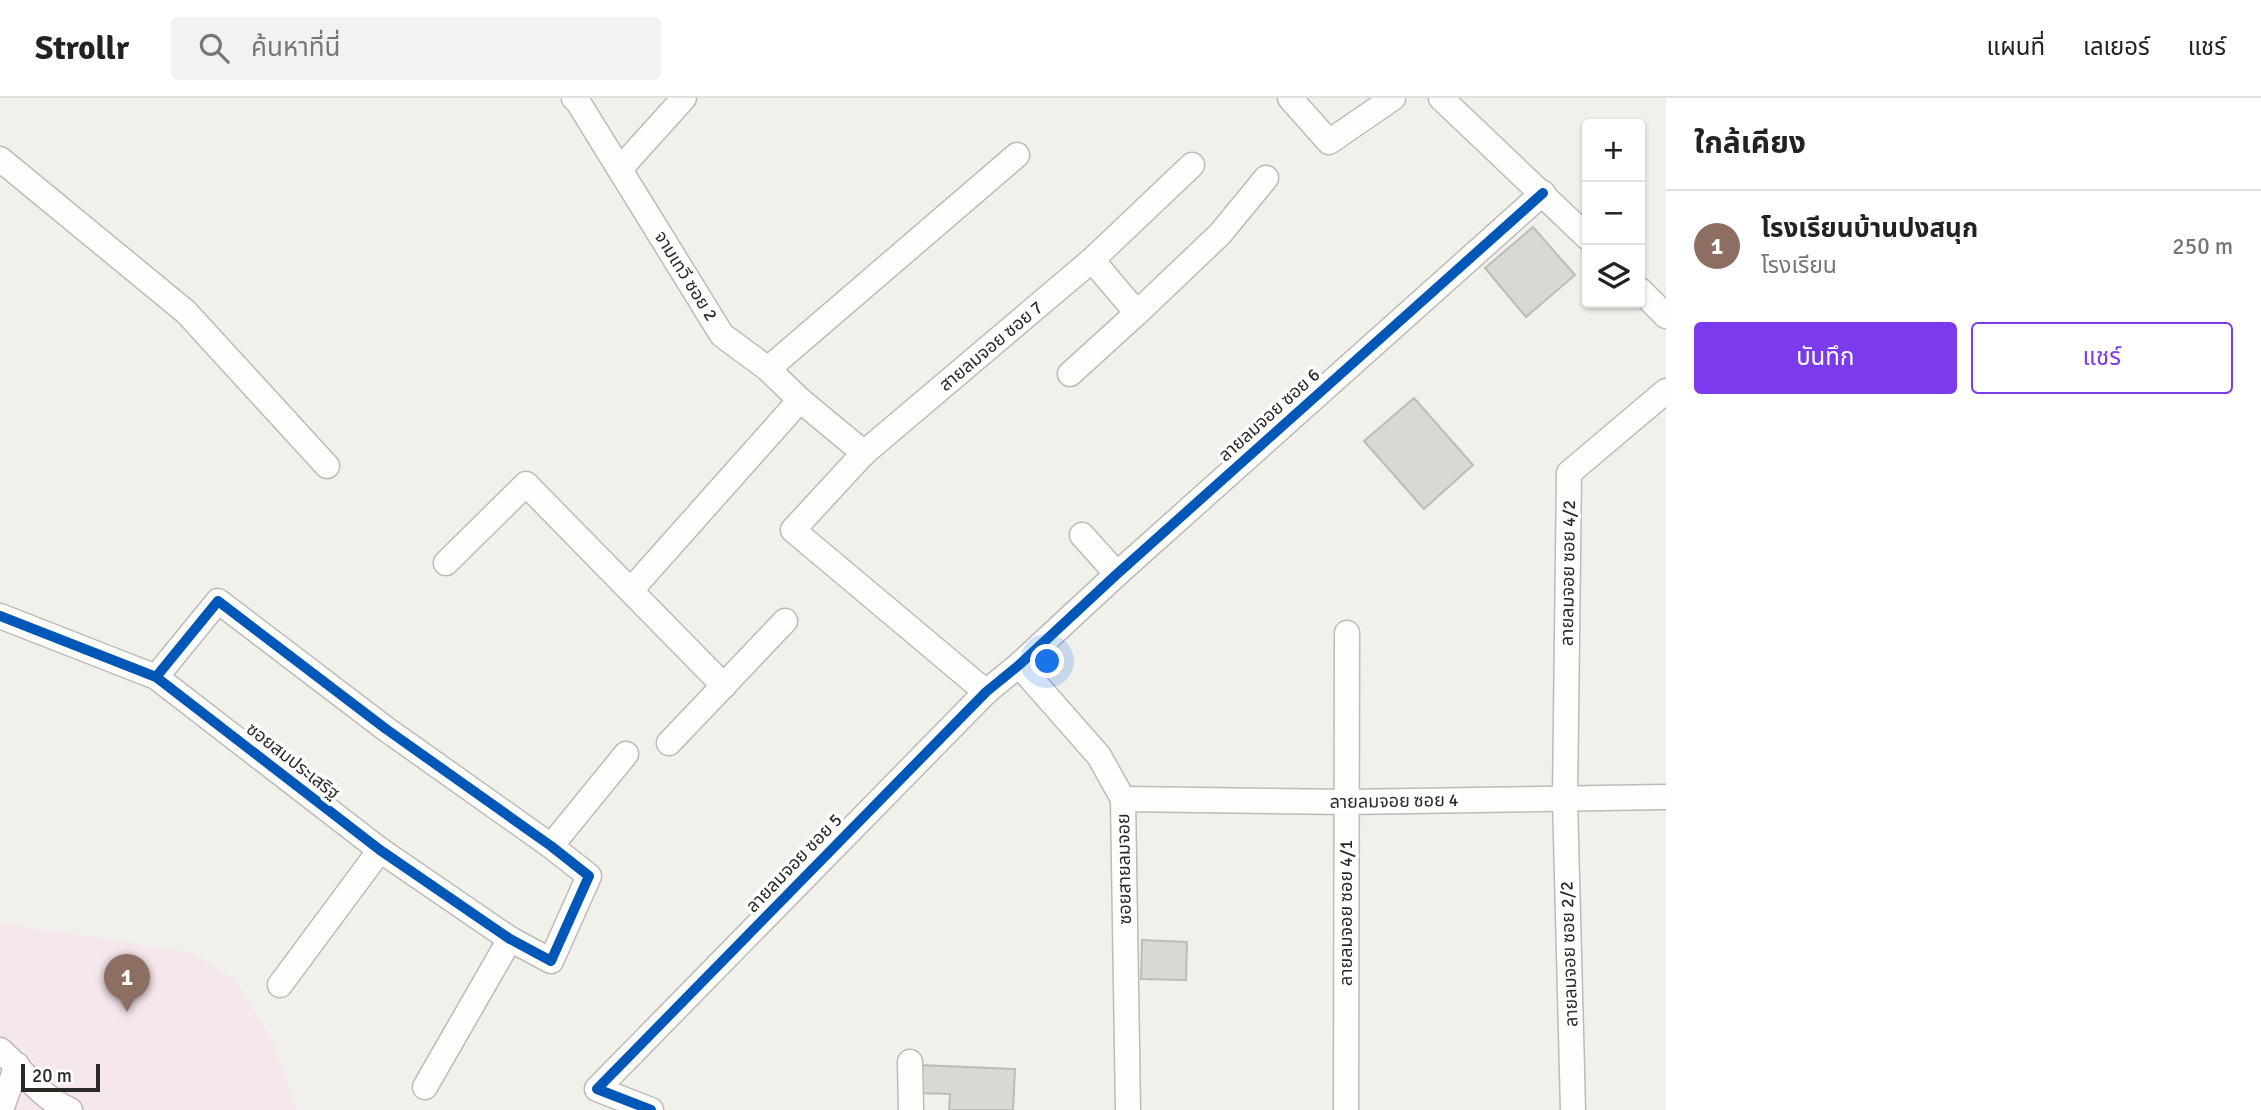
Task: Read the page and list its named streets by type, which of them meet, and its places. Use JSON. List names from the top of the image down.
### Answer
{
  "streets": {
    "street": [
      "จามเทวี ซอย 2",
      "สายลมจอย ซอย 7",
      "ลายลมจอย ซอย 6",
      "ลายลมจอย ซอย 4/2",
      "ซอยสมประเสริฐ",
      "ลายลมจอย ซอย 4",
      "ลายลมจอย ซอย 5",
      "ซอยสายลมจอย",
      "ลายลมจอย ซอย 4/1",
      "ลายลมจอย ซอย 2/2"
    ]
  },
  "crossings": [
    ["จามเทวี ซอย 2", "สายลมจอย ซอย 7"],
    ["สายลมจอย ซอย 7", "ลายลมจอย ซอย 5"],
    ["ลายลมจอย ซอย 6", "ลายลมจอย ซอย 5"],
    ["ลายลมจอย ซอย 6", "ซอยสายลมจอย"],
    ["ลายลมจอย ซอย 4/2", "ลายลมจอย ซอย 4"],
    ["ลายลมจอย ซอย 4/2", "ลายลมจอย ซอย 2/2"],
    ["ลายลมจอย ซอย 4", "ซอยสายลมจอย"],
    ["ลายลมจอย ซอย 4", "ลายลมจอย ซอย 4/1"],
    ["ลายลมจอย ซอย 4", "ลายลมจอย ซอย 2/2"],
    ["ลายลมจอย ซอย 5", "ซอยสายลมจอย"]
  ],
  "scale_bar": "20 m",
  "page": {
    "header": "Strollr",
    "search": "ค้นหาที่นี่",
    "nav": ["แผนที่", "เลเยอร์", "แชร์"],
    "heading": "ใกล้เคียง",
    "map_buttons": ["+", "−"],
    "list": [
      {
        "mark": "1",
        "name": "โรงเรียนบ้านปงสนุก",
        "note": "โรงเรียน",
        "value": "250 m"
      }
    ],
    "buttons": ["บันทึก", "แชร์"],
    "pins": "1",
    "scale": "20 m"
  }
}
